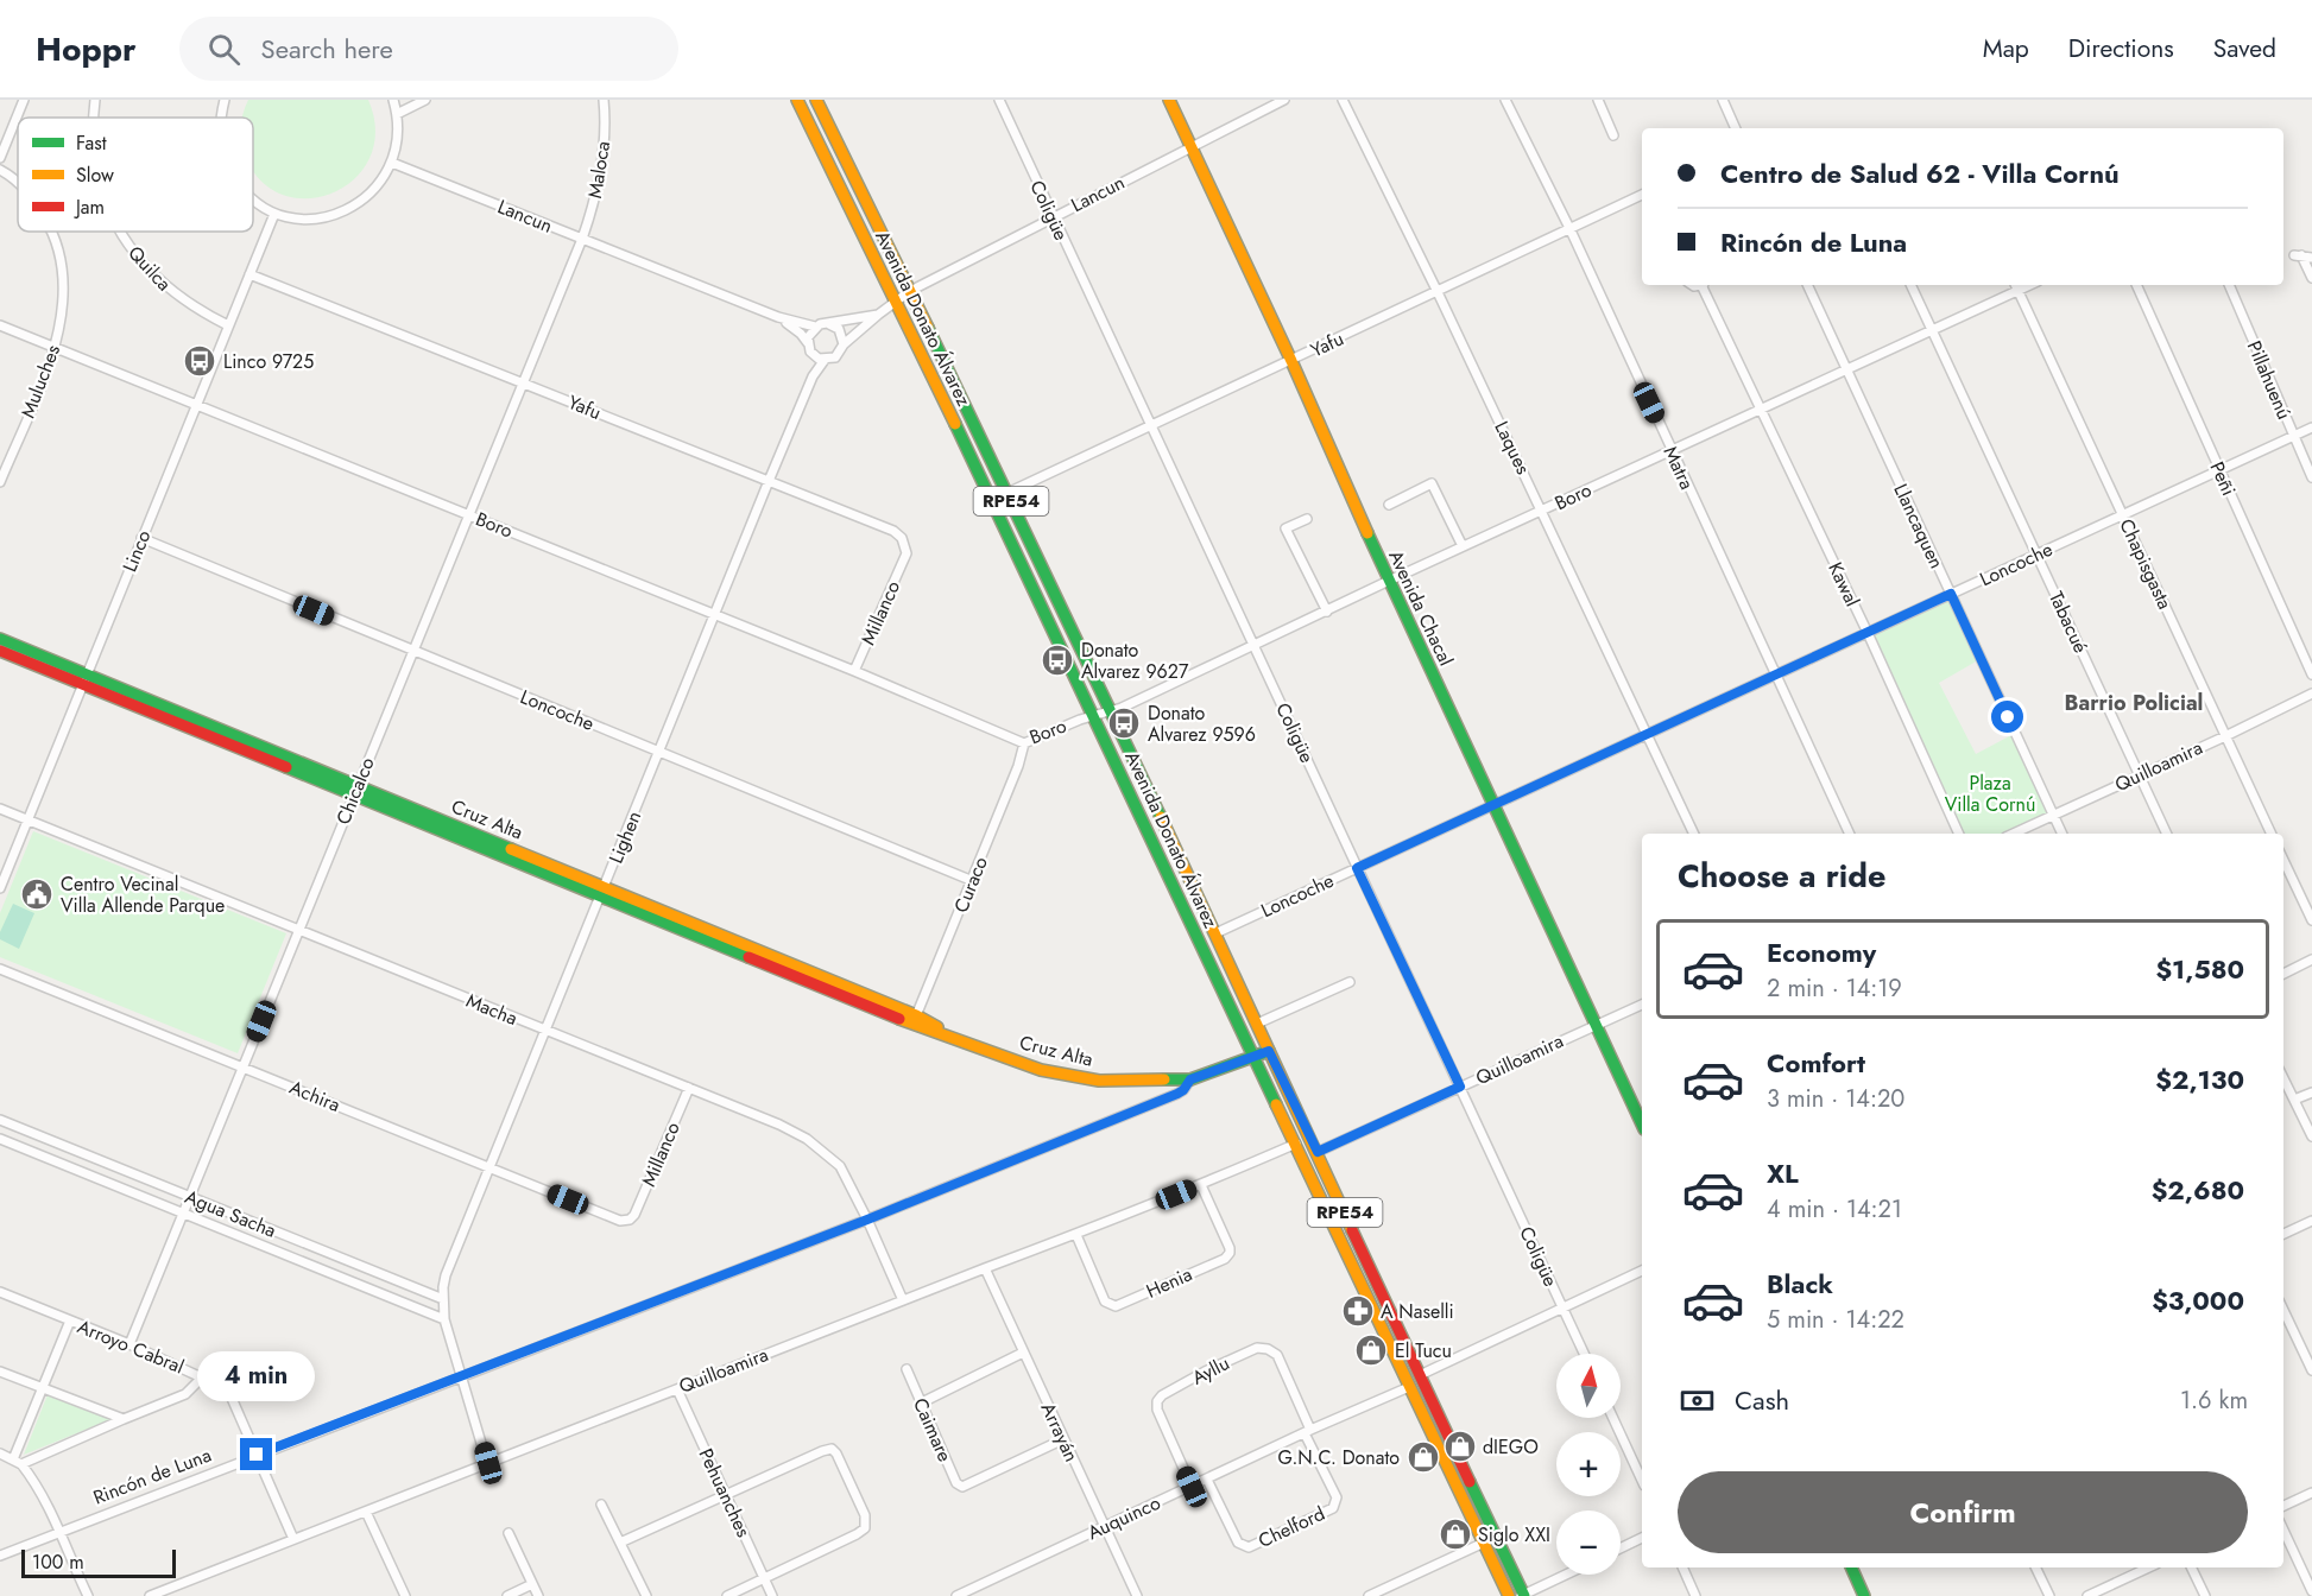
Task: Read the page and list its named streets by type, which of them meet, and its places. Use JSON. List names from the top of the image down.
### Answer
{
  "streets": {
    "main road": [
      "Avenida Donato Álvarez",
      "RPE54",
      "Avenida Chacal",
      "Cruz Alta",
      "Rincón de Luna"
    ],
    "street": [
      "Maloca",
      "Lancun",
      "Coligüe",
      "Quilca",
      "Yafu",
      "Pillahuenú",
      "Muluches",
      "Laques",
      "Matra",
      "Peñi",
      "Boro",
      "Llancaquen",
      "Linco",
      "Loncoche",
      "Chapisgasta",
      "Kawal",
      "Millanco",
      "Tabacué",
      "Quilloamira",
      "Chicalco",
      "Lighen",
      "Curaco",
      "Macha",
      "Achira",
      "Agua Sacha",
      "Henia",
      "Arroyo Cabral",
      "Ayllu",
      "Caimare",
      "Arrayán",
      "Pehuanches",
      "Auquinco",
      "Chelford"
    ]
  },
  "crossings": [
    ["Maloca", "Lancun"],
    ["Maloca", "Chicalco"],
    ["Lancun", "Coligüe"],
    ["Lancun", "Avenida Donato Álvarez"],
    ["Lancun", "Avenida Chacal"],
    ["Lancun", "Chicalco"],
    ["Lancun", "Lighen"],
    ["Coligüe", "Yafu"],
    ["Coligüe", "Boro"],
    ["Coligüe", "Loncoche"],
    ["Coligüe", "Quilloamira"],
    ["Quilca", "Linco"],
    ["Avenida Donato Álvarez", "Yafu"],
    ["Avenida Donato Álvarez", "Boro"],
    ["Avenida Donato Álvarez", "Loncoche"],
    ["Avenida Donato Álvarez", "Quilloamira"],
    ["Avenida Donato Álvarez", "Rincón de Luna"],
    ["Avenida Donato Álvarez", "Auquinco"],
    ["Yafu", "Laques"],
    ["Yafu", "Matra"],
    ["Yafu", "Linco"],
    ["Yafu", "Avenida Chacal"],
    ["Yafu", "Millanco"],
    ["Yafu", "Chicalco"],
    ["Yafu", "Lighen"],
    ["Pillahuenú", "Loncoche"],
    ["Muluches", "Boro"],
    ["Laques", "Boro"],
    ["Laques", "Loncoche"],
    ["Matra", "Boro"],
    ["Matra", "Loncoche"],
    ["Peñi", "Loncoche"],
    ["Boro", "Llancaquen"],
    ["Boro", "Linco"],
    ["Boro", "Chapisgasta"],
    ["Boro", "Kawal"],
    ["Boro", "Avenida Chacal"],
    ["Boro", "Millanco"],
    ["Boro", "Tabacué"],
    ["Boro", "Chicalco"],
    ["Boro", "Lighen"],
    ["Boro", "Curaco"],
    ["Llancaquen", "Loncoche"],
    ["Llancaquen", "Quilloamira"],
    ["Linco", "Loncoche"],
    ["Linco", "Cruz Alta"],
    ["Linco", "Macha"],
    ["Loncoche", "Chapisgasta"],
    ["Loncoche", "Kawal"],
    ["Loncoche", "Avenida Chacal"],
    ["Loncoche", "Tabacué"],
    ["Loncoche", "Chicalco"],
    ["Loncoche", "Lighen"],
    ["Loncoche", "Curaco"],
    ["Chapisgasta", "Quilloamira"],
    ["Avenida Chacal", "Quilloamira"],
    ["Millanco", "Macha"],
    ["Millanco", "Achira"],
    ["Tabacué", "Quilloamira"],
    ["Quilloamira", "Macha"],
    ["Quilloamira", "Henia"],
    ["Quilloamira", "Arroyo Cabral"],
    ["Quilloamira", "Arrayán"],
    ["Quilloamira", "Pehuanches"],
    ["Chicalco", "Cruz Alta"],
    ["Chicalco", "Macha"],
    ["Chicalco", "Achira"],
    ["Chicalco", "Agua Sacha"],
    ["Chicalco", "Arroyo Cabral"],
    ["Cruz Alta", "Lighen"],
    ["Cruz Alta", "Curaco"],
    ["Cruz Alta", "Rincón de Luna"],
    ["Lighen", "Macha"],
    ["Lighen", "Achira"],
    ["Lighen", "Agua Sacha"],
    ["Macha", "Rincón de Luna"],
    ["Arroyo Cabral", "Rincón de Luna"],
    ["Ayllu", "Auquinco"],
    ["Ayllu", "Chelford"],
    ["Caimare", "Arrayán"],
    ["Arrayán", "Auquinco"],
    ["Auquinco", "Chelford"]
  ],
  "districts": ["Barrio Policial"],
  "parks": ["Plaza Villa Cornú"],
  "places": {
    "bus stop": ["Linco 9725", "Donato Alvarez 9627", "Donato Alvarez 9596"],
    "public building": ["Centro Vecinal Villa Allende Parque"],
    "pharmacy": ["A Naselli"],
    "shop": [
      "El Tucu",
      "dIEGO",
      "G.N.C. Donato",
      "Siglo XXI"
    ]
  },
  "legend": ["Fast", "Slow", "Jam"],
  "scale_bar": "100 m",
  "north": "top",
  "page": {
    "header": "Hoppr",
    "search": "Search here",
    "nav": ["Map", "Directions", "Saved"],
    "banner": ["Centro de Salud 62 - Villa Cornú", "Rincón de Luna"],
    "heading": "Choose a ride",
    "list": [
      {
        "name": "Economy",
        "note": "2 min · 14:19",
        "value": "$1,580"
      },
      {
        "name": "Comfort",
        "note": "3 min · 14:20",
        "value": "$2,130"
      },
      {
        "name": "XL",
        "note": "4 min · 14:21",
        "value": "$2,680"
      },
      {
        "name": "Black",
        "note": "5 min · 14:22",
        "value": "$3,000"
      }
    ],
    "bubble": "4 min",
    "map_buttons": ["+", "−"],
    "pay": ["Cash", "1.6 km"],
    "buttons": "Confirm",
    "scale": "100 m"
  }
}
